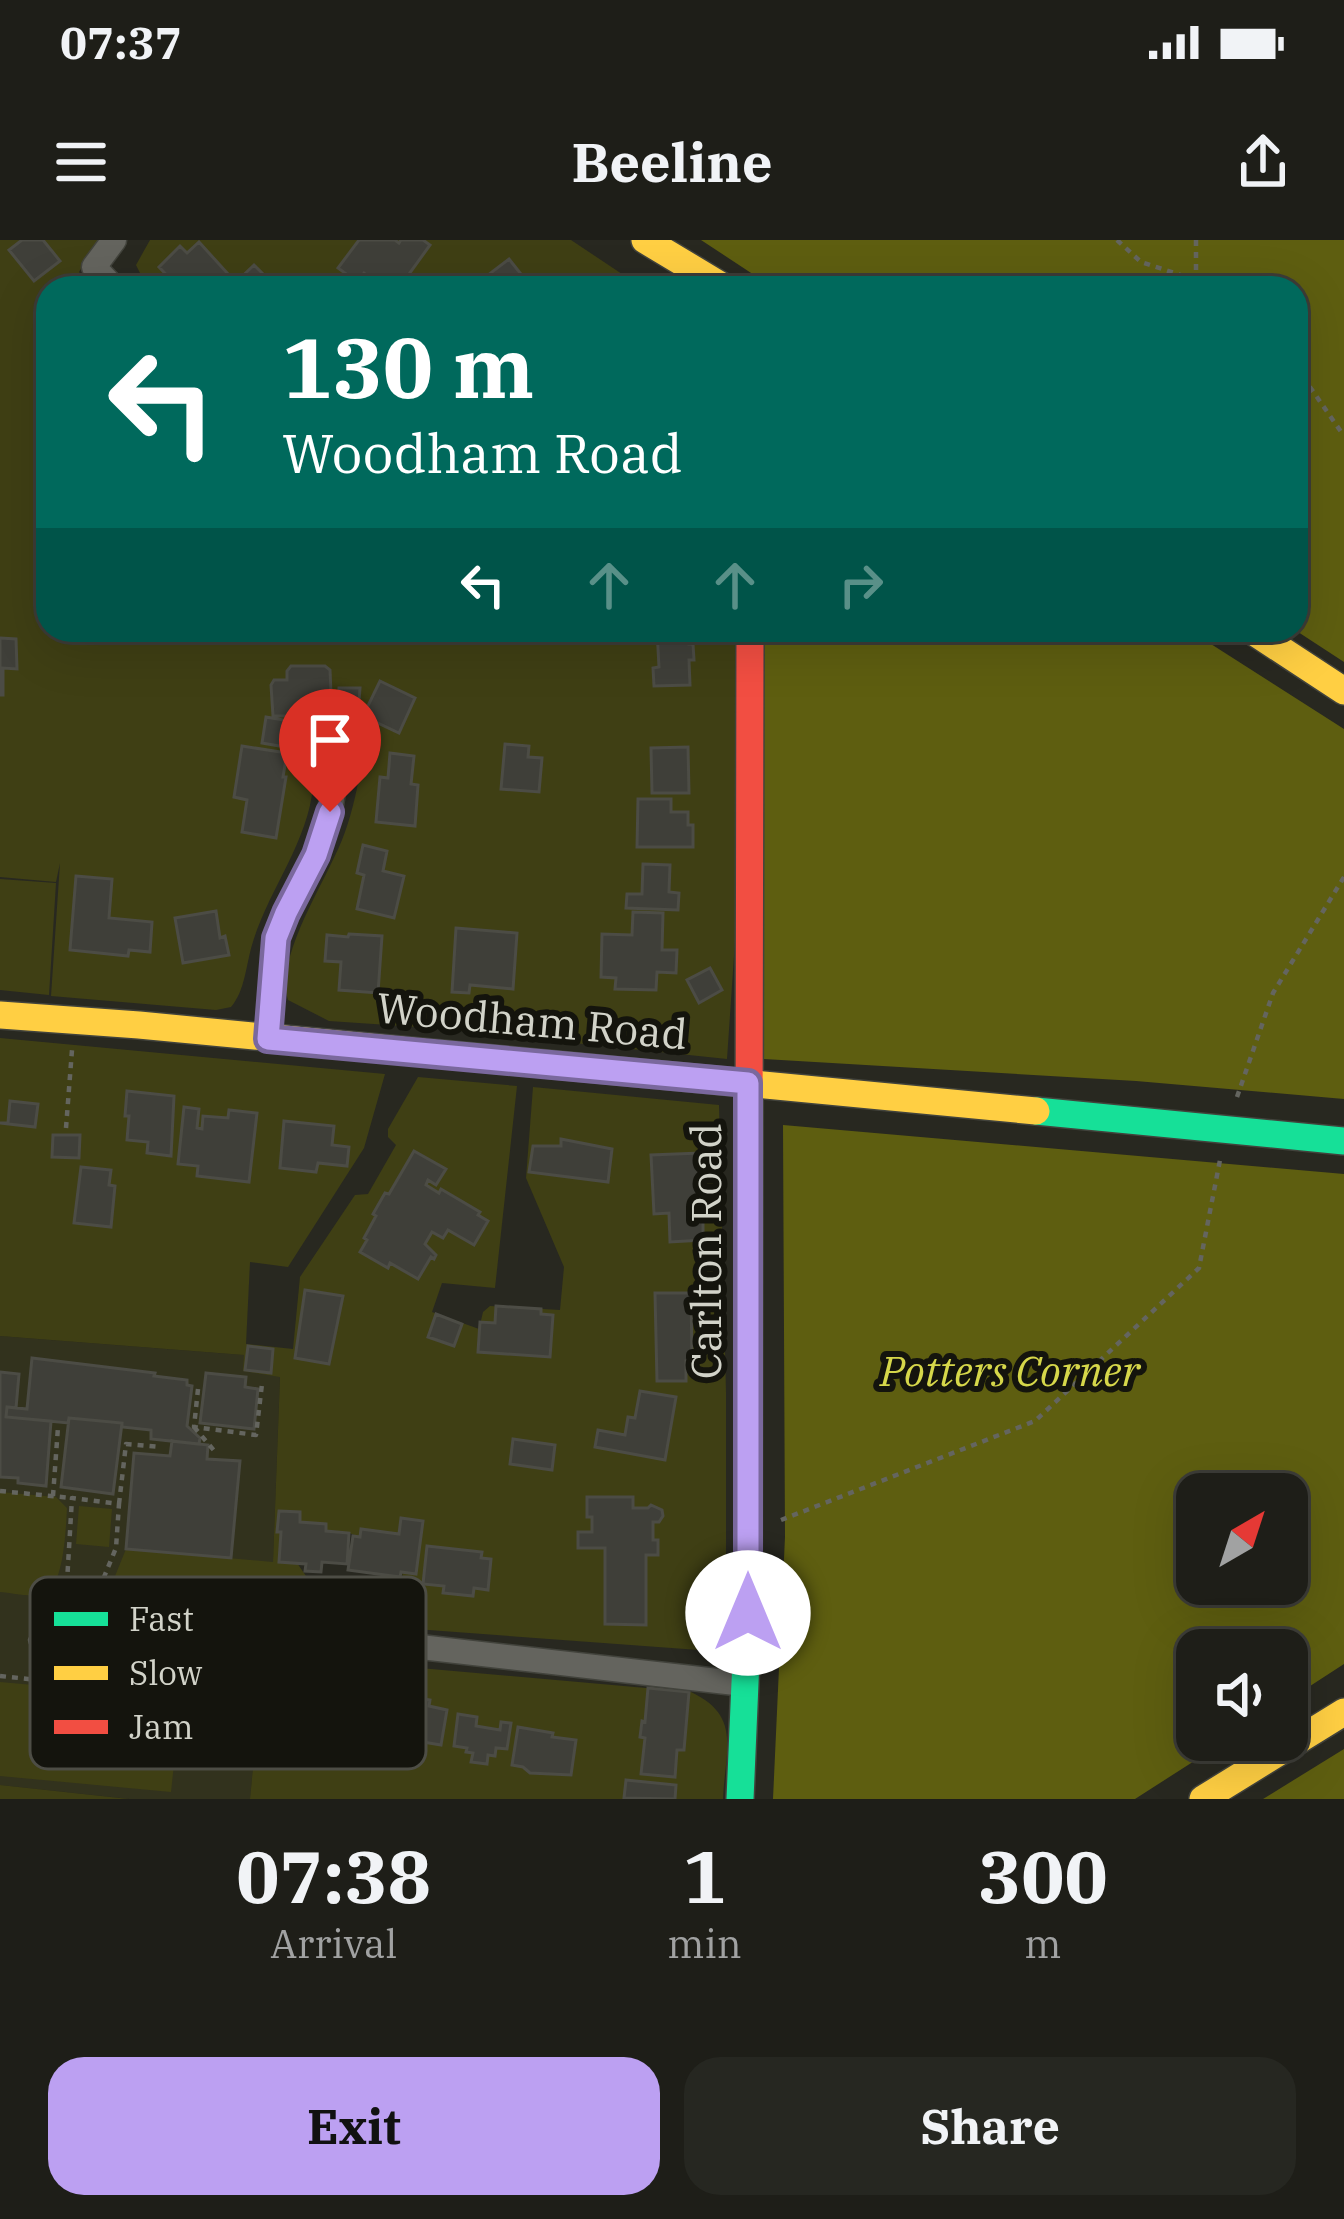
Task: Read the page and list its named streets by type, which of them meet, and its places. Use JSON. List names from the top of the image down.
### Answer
{
  "streets": {
    "street": ["Woodham Road", "Carlton Road"]
  },
  "crossings": [
    ["Woodham Road", "Carlton Road"]
  ],
  "parks": ["Potters Corner"],
  "legend": ["Fast", "Slow", "Jam"],
  "north": "top right",
  "page": {
    "status": "07:37",
    "header": "Beeline",
    "turn": ["130 m", "Woodham Road"],
    "eta": [
      "07:38",
      "Arrival",
      "1",
      "min",
      "300",
      "m"
    ],
    "buttons": ["Exit", "Share"]
  }
}
